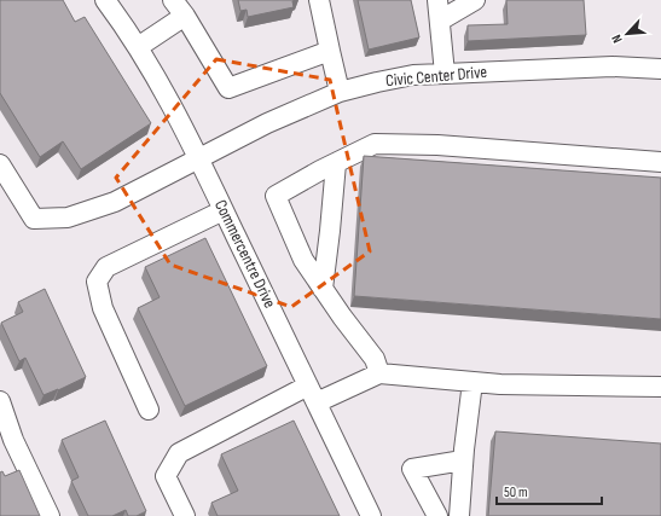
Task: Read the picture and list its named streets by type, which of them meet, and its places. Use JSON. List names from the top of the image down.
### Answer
{
  "streets": {
    "street": ["Civic Center Drive", "Commercentre Drive"]
  },
  "crossings": [
    ["Civic Center Drive", "Commercentre Drive"]
  ],
  "scale_bar": "50 m",
  "north": "bottom left"
}
